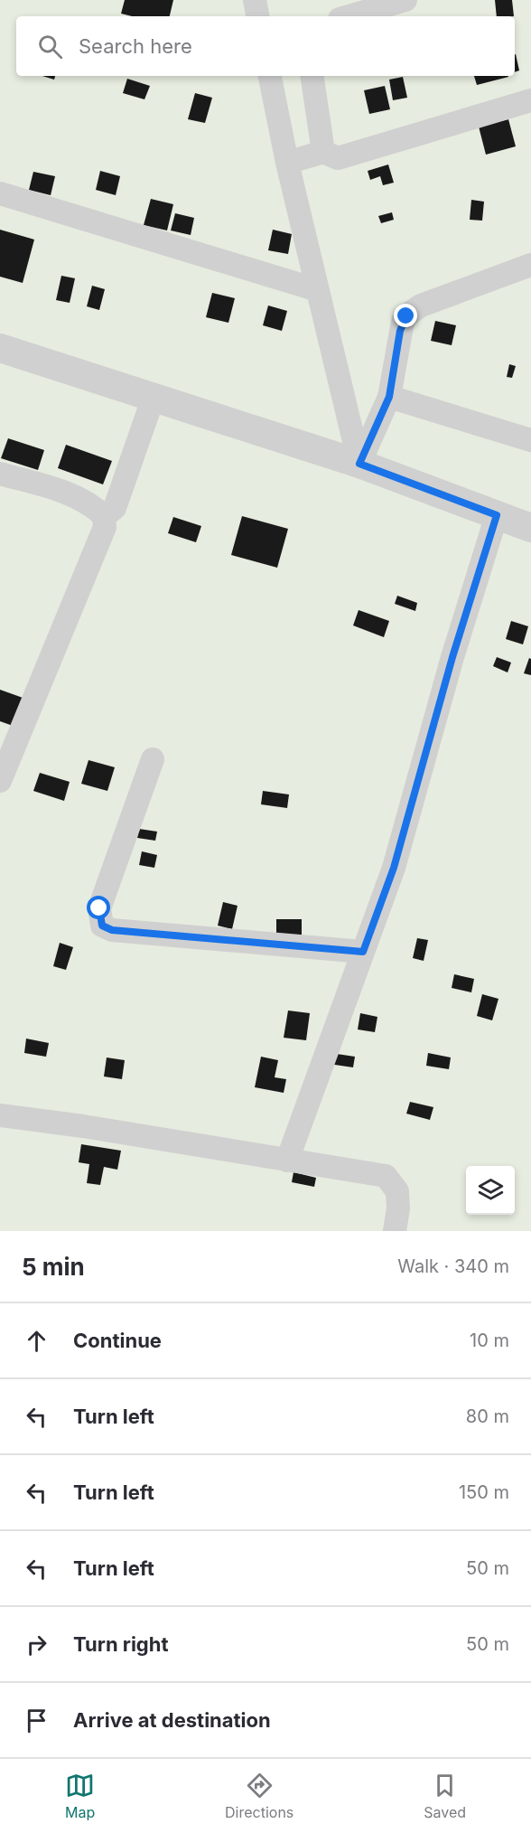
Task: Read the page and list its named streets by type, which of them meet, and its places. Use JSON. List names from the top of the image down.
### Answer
{
  "page": {
    "search": "Search here",
    "heading": ["5 min", "Walk · 340 m"],
    "list": [
      ["Continue", "10 m"],
      ["Turn left", "80 m"],
      ["Turn left", "150 m"],
      ["Turn left", "50 m"],
      ["Turn right", "50 m"],
      "Arrive at destination"
    ],
    "nav": ["Map", "Directions", "Saved"]
  }
}
